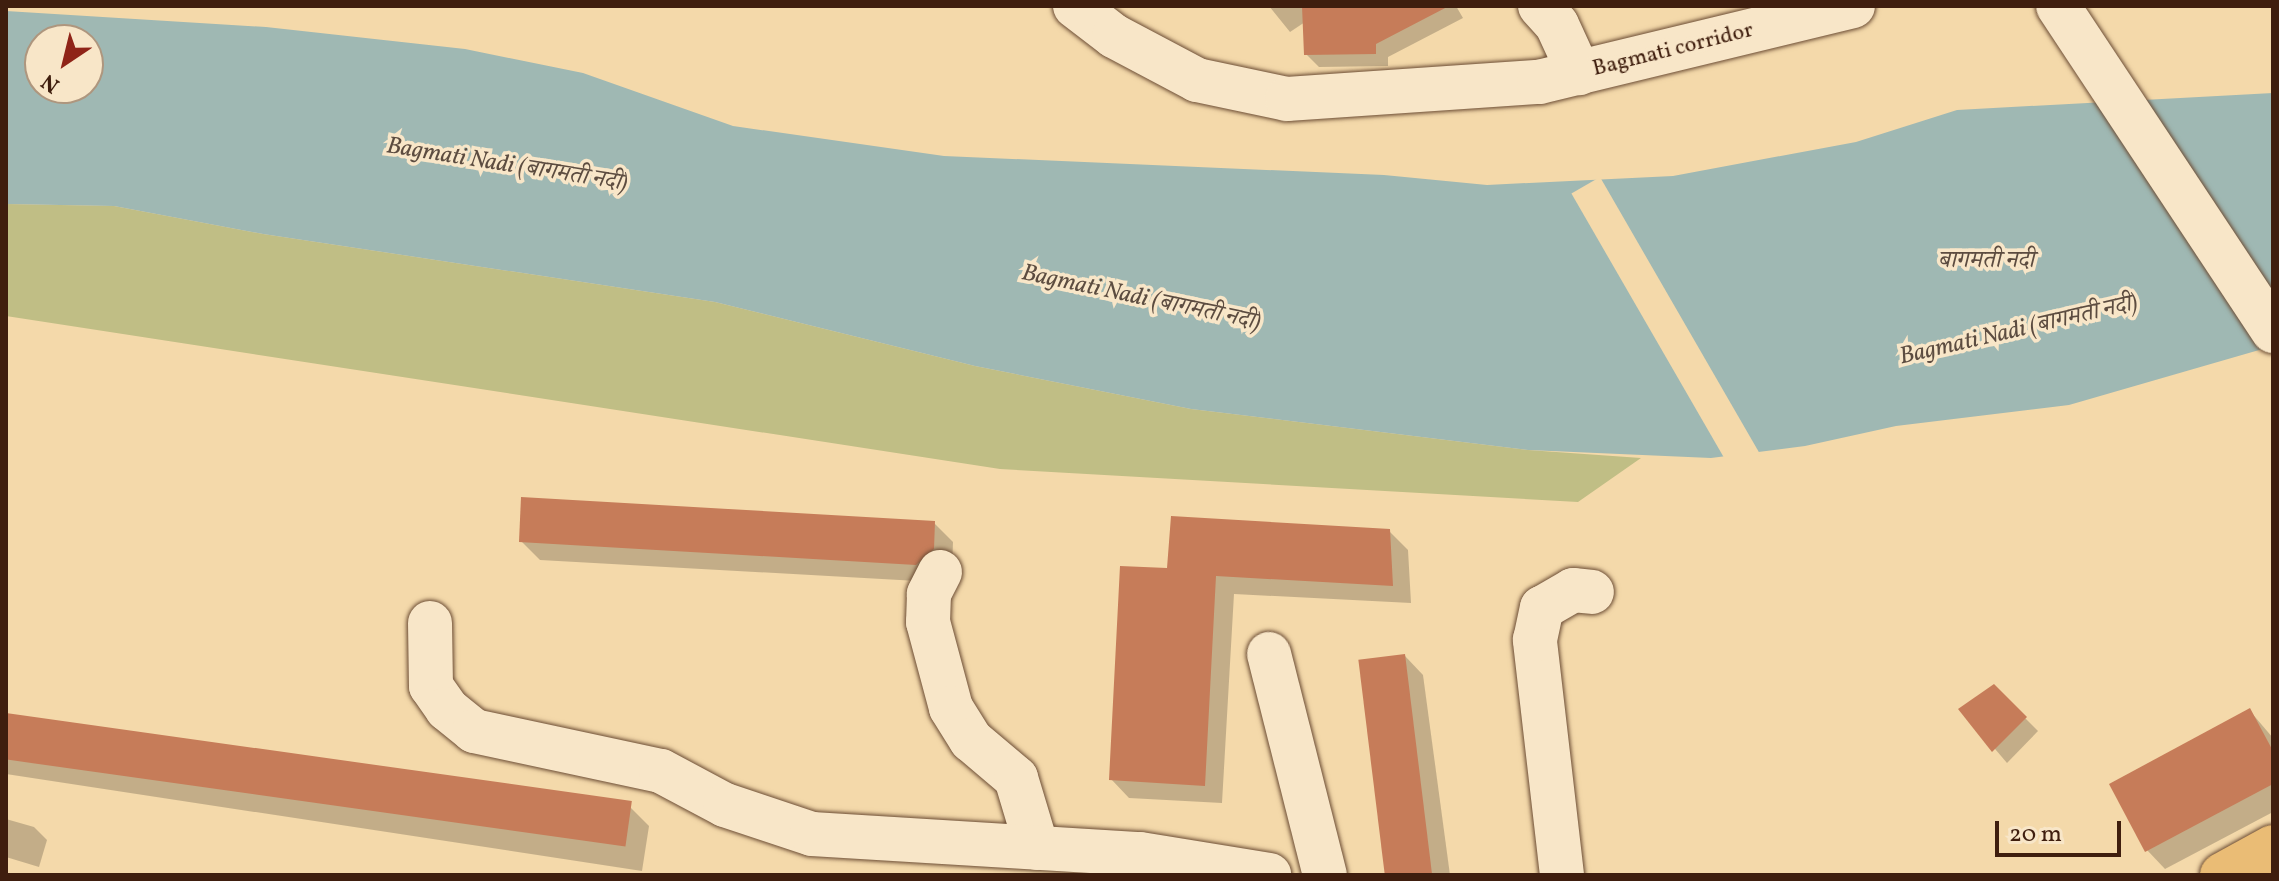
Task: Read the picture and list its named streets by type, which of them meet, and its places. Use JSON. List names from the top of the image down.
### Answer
{
  "streets": {
    "street": ["Bagmati corridor"]
  },
  "water": ["Bagmati Nadi (बागमती नदी)", "बागमती नदी"],
  "scale_bar": "20 m",
  "north": "bottom left"
}
